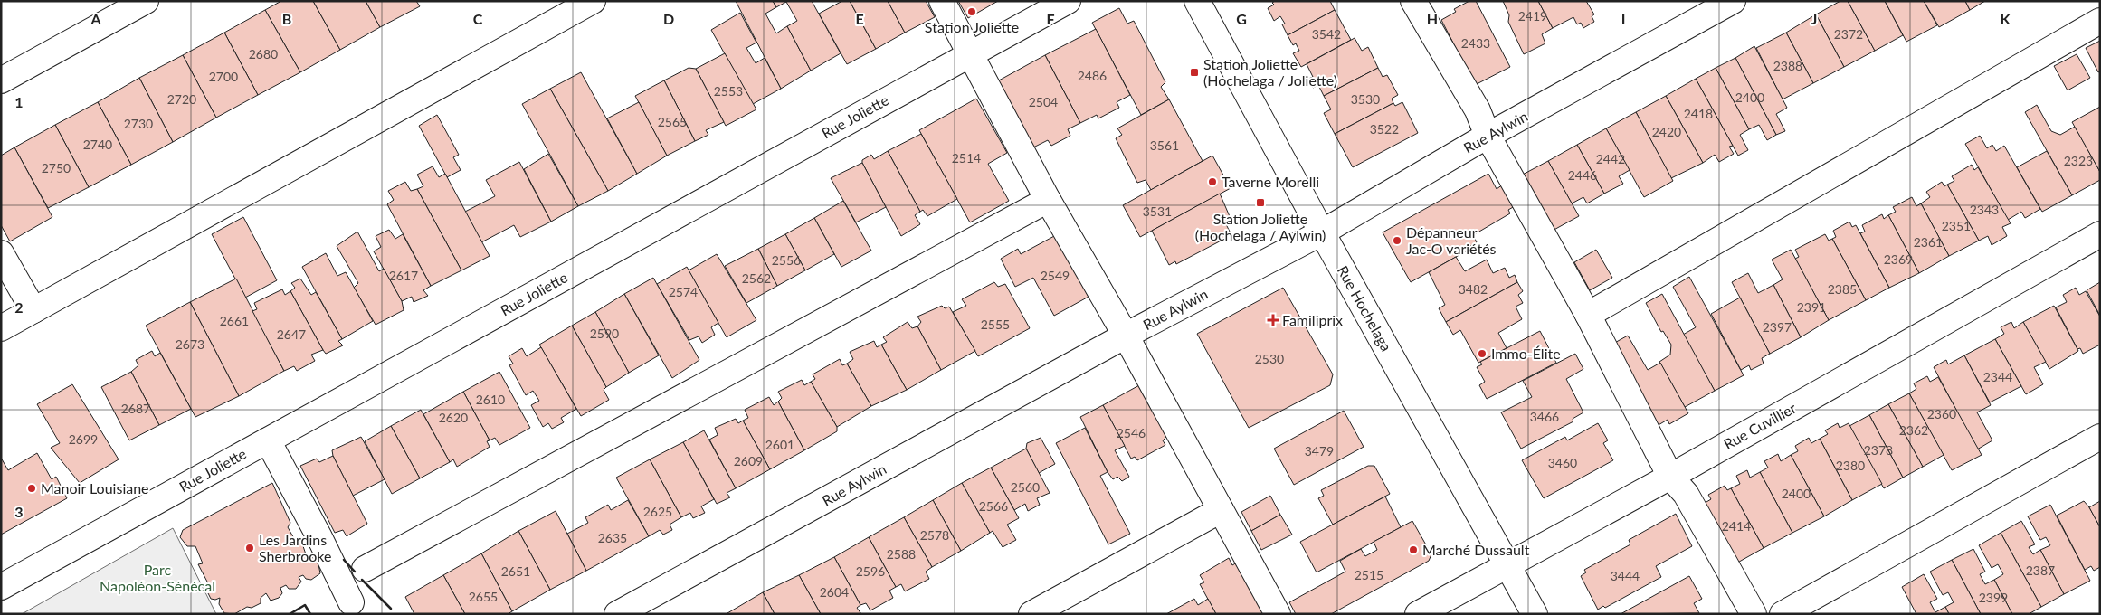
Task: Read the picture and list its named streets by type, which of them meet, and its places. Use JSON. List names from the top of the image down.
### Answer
{
  "streets": {
    "street": [
      "Rue Joliette",
      "Rue Aylwin",
      "Rue Hochelaga",
      "Rue Cuvillier"
    ]
  },
  "crossings": [
    ["Rue Aylwin", "Rue Hochelaga"],
    ["Rue Hochelaga", "Rue Cuvillier"]
  ],
  "parks": ["Parc Napoléon-Sénécal"],
  "places": {
    "other": [
      "Station Joliette",
      "Taverne Morelli",
      "Dépanneur Jac-O variétés",
      "Immo-Élite",
      "Manoir Louisiane",
      "Les Jardins Sherbrooke",
      "Marché Dussault"
    ],
    "transit": ["Station Joliette (Hochelaga / Joliette)", "Station Joliette (Hochelaga / Aylwin)"],
    "health": ["Familiprix"]
  },
  "house_numbers": [
    "2419",
    "3542",
    "2372",
    "2433",
    "2680",
    "2388",
    "2486",
    "2700",
    "2553",
    "2400",
    "2720",
    "3530",
    "2504",
    "2418",
    "2565",
    "2730",
    "3522",
    "2420",
    "2740",
    "3561",
    "2514",
    "2442",
    "2323",
    "2750",
    "2446",
    "2343",
    "3531",
    "2351",
    "2361",
    "2369",
    "2556",
    "2617",
    "2549",
    "2562",
    "3482",
    "2385",
    "2574",
    "2391",
    "2661",
    "2555",
    "2397",
    "2590",
    "2647",
    "2673",
    "2530",
    "2344",
    "2610",
    "2687",
    "2360",
    "3466",
    "2620",
    "2362",
    "2546",
    "2699",
    "2601",
    "2378",
    "3479",
    "2609",
    "3460",
    "2380",
    "2560",
    "2400",
    "2566",
    "2625",
    "2414",
    "2578",
    "2635",
    "2588",
    "2387",
    "2651",
    "2596",
    "2515",
    "3444",
    "2604",
    "2655",
    "2399"
  ],
  "grid": {
    "columns": [
      "A",
      "B",
      "C",
      "D",
      "E",
      "F",
      "G",
      "H",
      "I",
      "J",
      "K"
    ],
    "rows": ["1", "2", "3"]
  }
}
